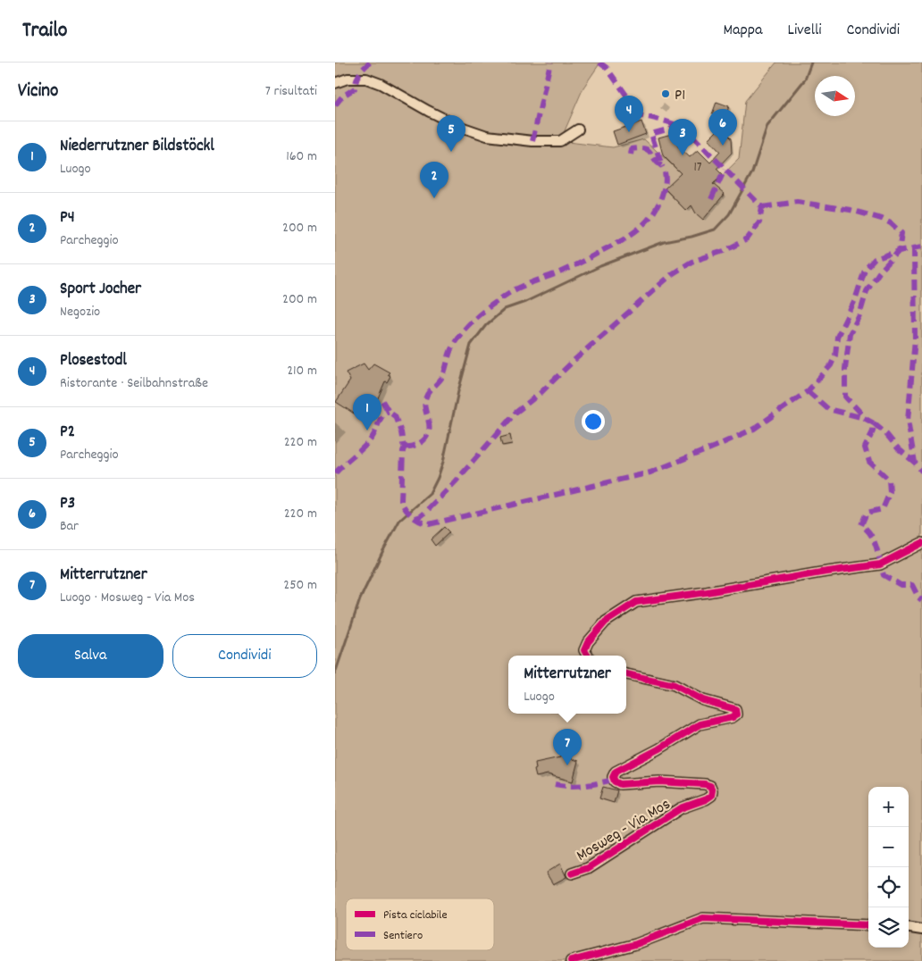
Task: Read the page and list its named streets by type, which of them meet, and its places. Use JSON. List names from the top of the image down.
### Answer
{
  "streets": {
    "street": ["Mosweg - Via Mos"]
  },
  "places": ["P1"],
  "house_numbers": ["17"],
  "legend": ["Pista ciclabile", "Sentiero"],
  "north": "right",
  "page": {
    "header": "Trailo",
    "nav": ["Mappa", "Livelli", "Condividi"],
    "heading": ["Vicino", "7 risultati"],
    "pins": [
      "4",
      "6",
      "5",
      "3",
      "2",
      "1",
      "7"
    ],
    "list": [
      {
        "mark": "1",
        "name": "Niederrutzner Bildstöckl",
        "note": "Luogo",
        "value": "160 m"
      },
      {
        "mark": "2",
        "name": "P4",
        "note": "Parcheggio",
        "value": "200 m"
      },
      {
        "mark": "3",
        "name": "Sport Jocher",
        "note": "Negozio",
        "value": "200 m"
      },
      {
        "mark": "4",
        "name": "Plosestodl",
        "note": "Ristorante · Seilbahnstraße",
        "value": "210 m"
      },
      {
        "mark": "5",
        "name": "P2",
        "note": "Parcheggio",
        "value": "220 m"
      },
      {
        "mark": "6",
        "name": "P3",
        "note": "Bar",
        "value": "220 m"
      },
      {
        "mark": "7",
        "name": "Mitterrutzner",
        "note": "Luogo · Mosweg - Via Mos",
        "value": "250 m"
      }
    ],
    "buttons": ["Salva", "Condividi"],
    "popup": ["Mitterrutzner", "Luogo"],
    "map_buttons": ["+", "−"]
  }
}
